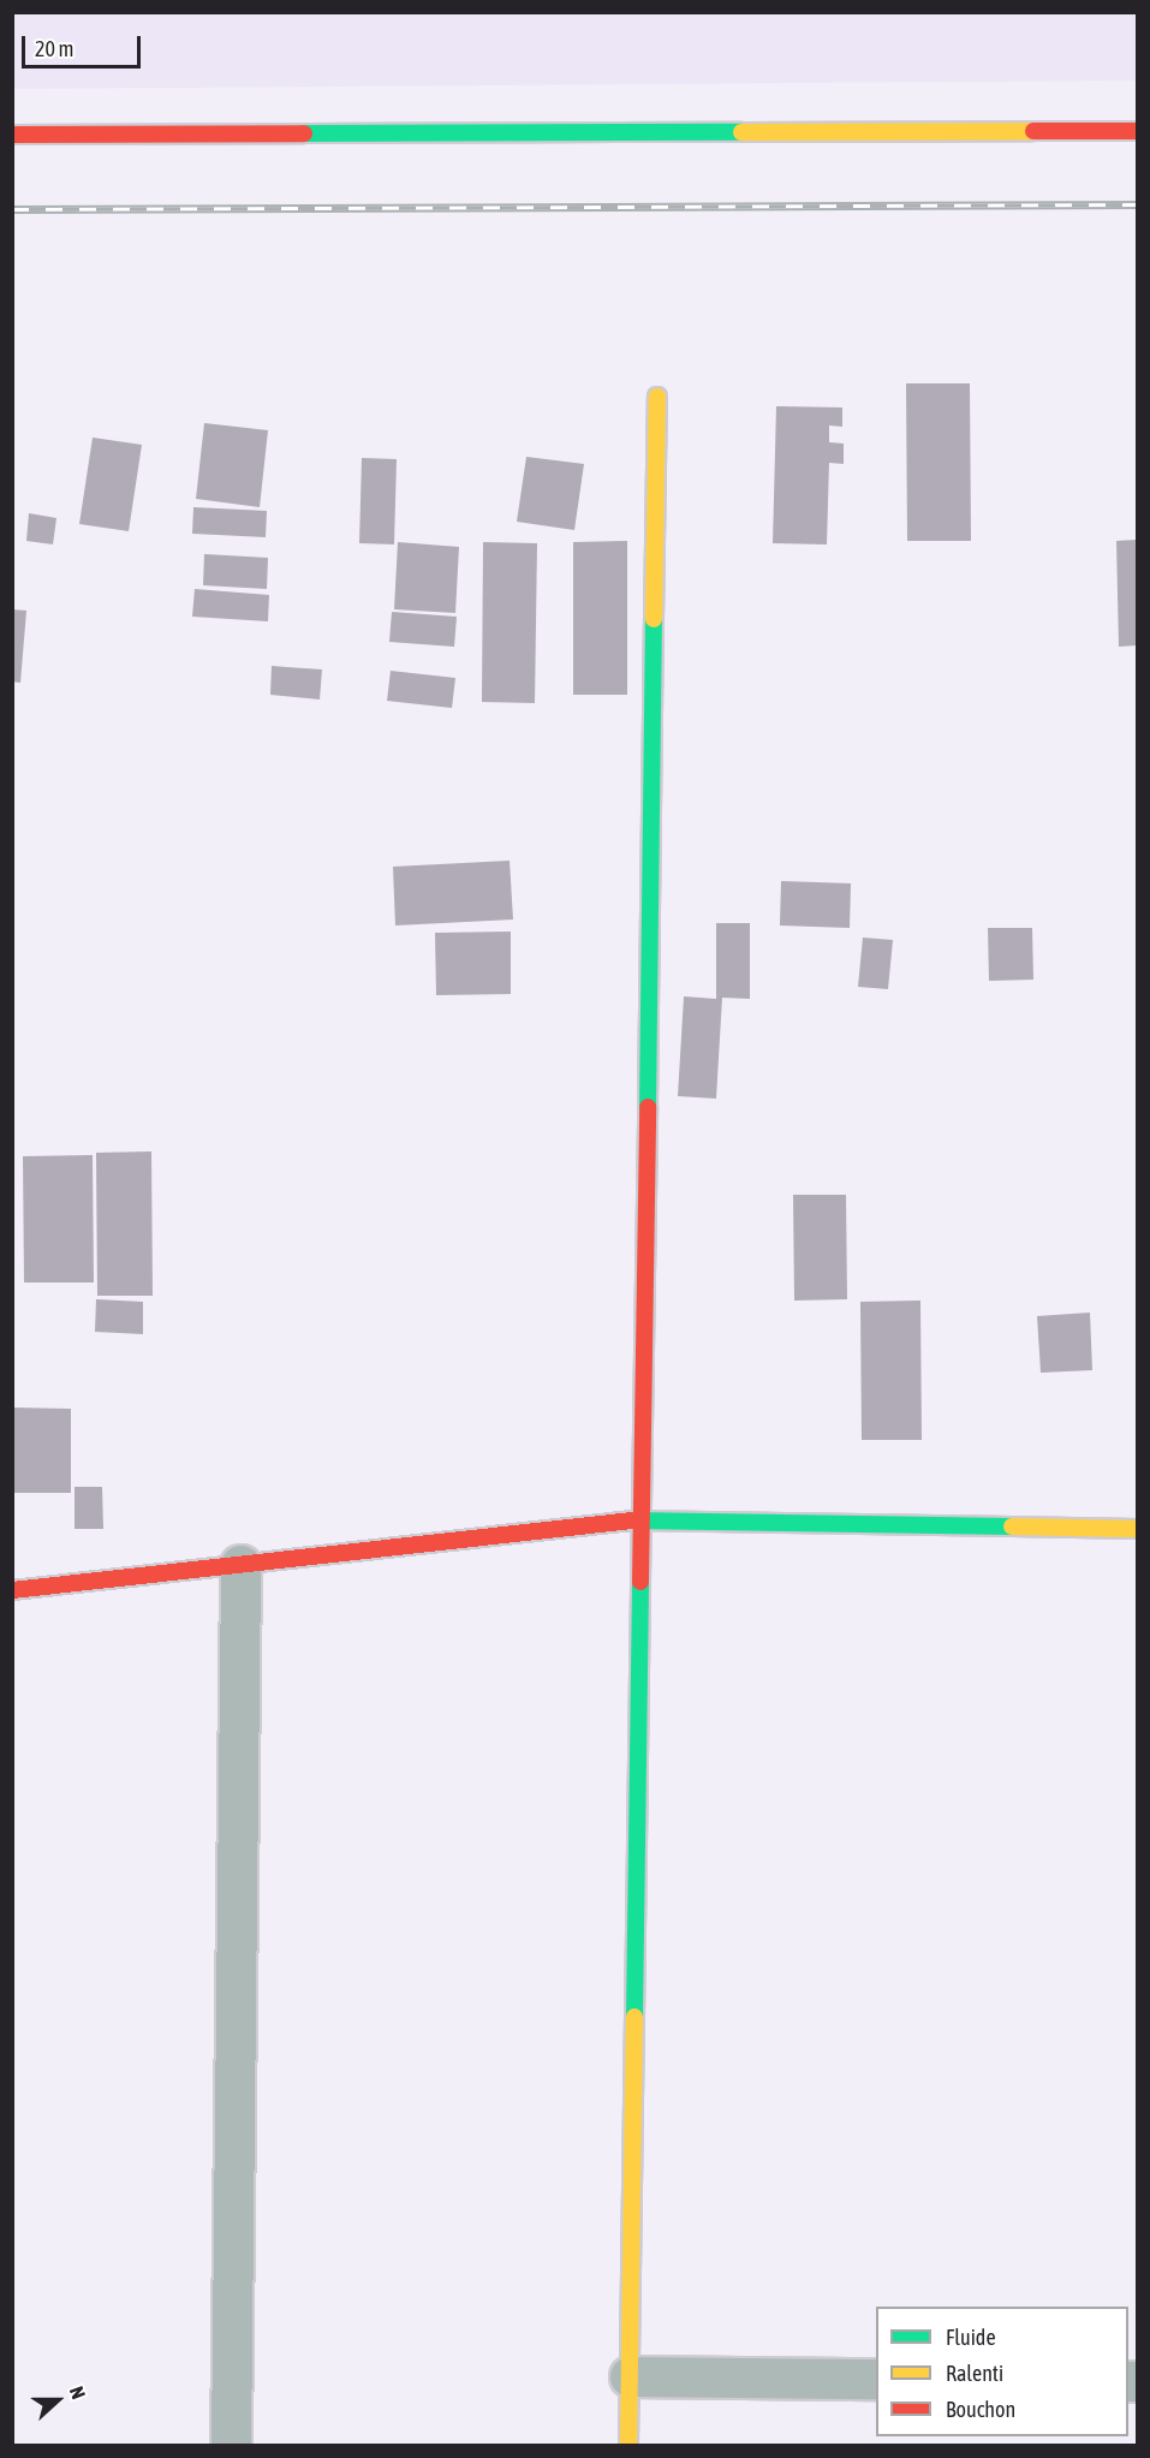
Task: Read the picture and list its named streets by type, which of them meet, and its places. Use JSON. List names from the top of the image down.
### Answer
{
  "legend": ["Fluide", "Ralenti", "Bouchon"],
  "scale_bar": "20 m",
  "north": "right"
}
